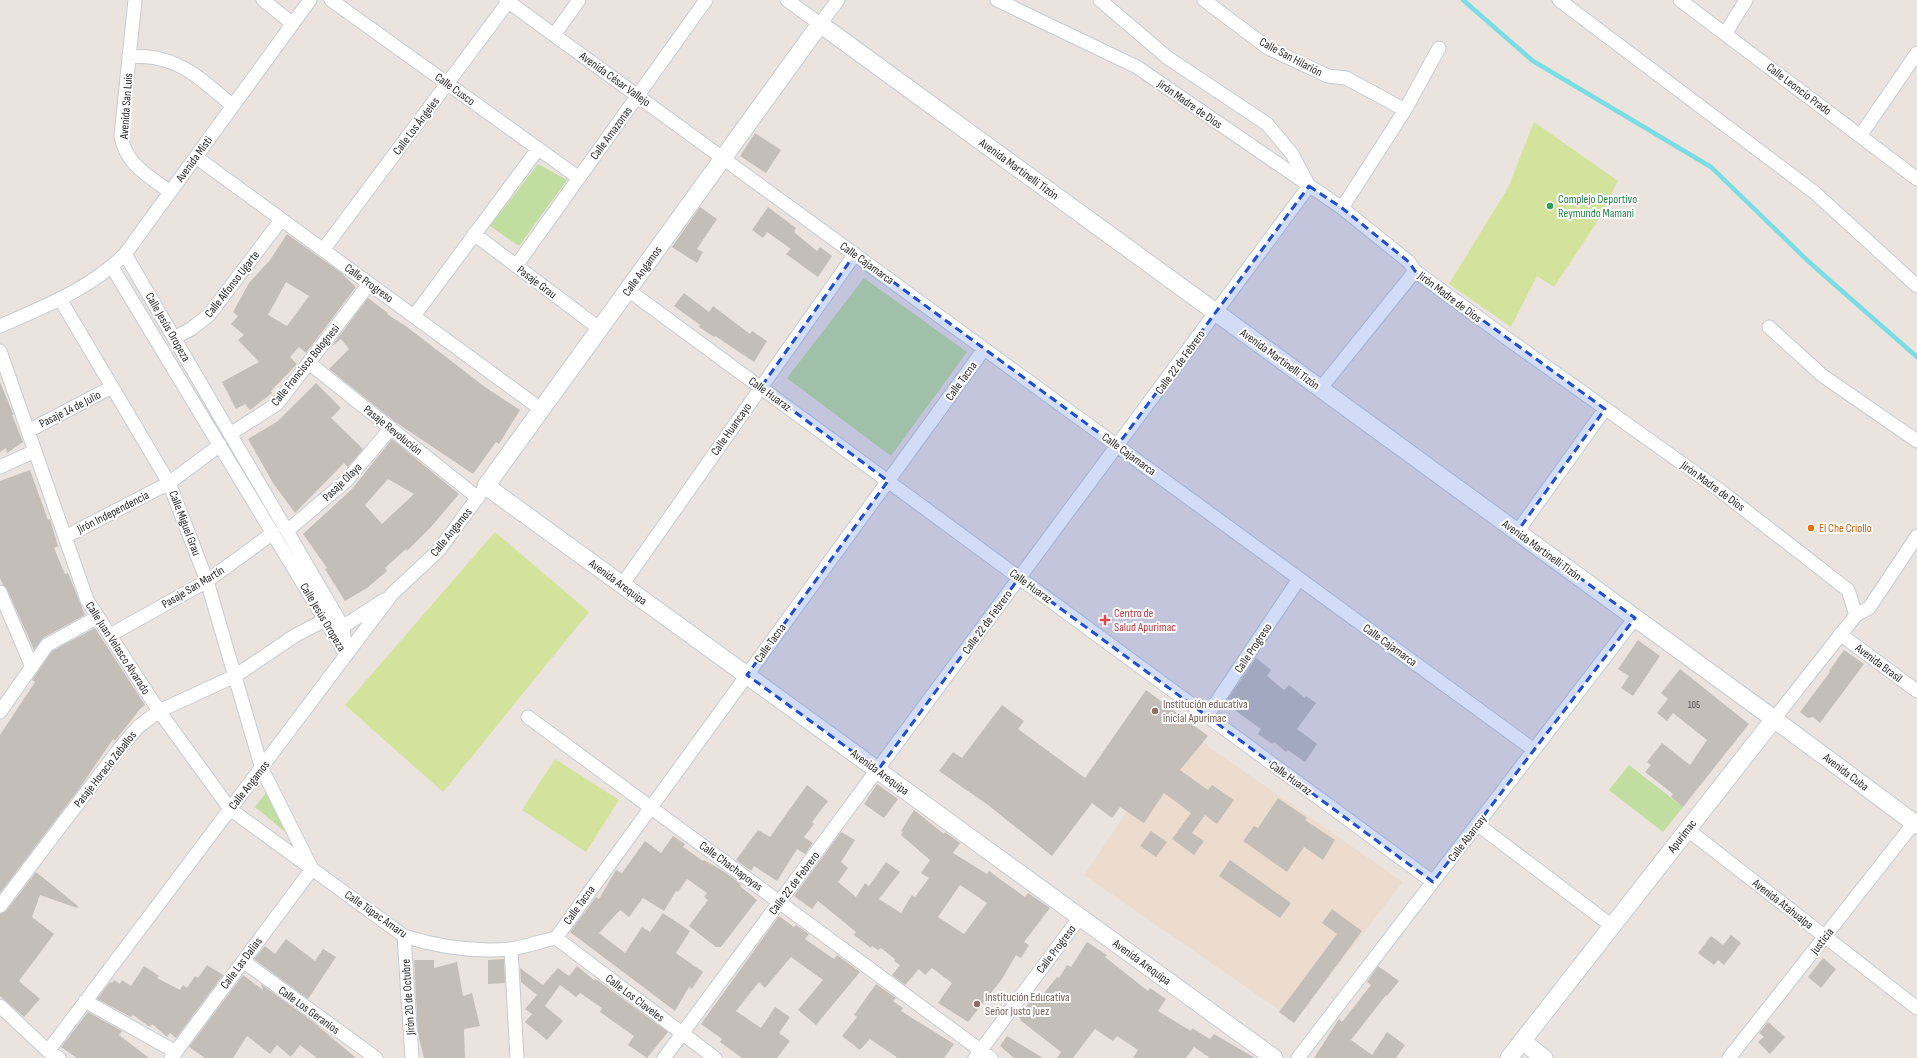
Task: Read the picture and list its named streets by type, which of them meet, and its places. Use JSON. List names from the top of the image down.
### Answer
{
  "streets": {
    "street": [
      "Calle San Hilarión",
      "Avenida César Vallejo",
      "Calle Cusco",
      "Calle Leoncio Prado",
      "Jirón Madre de Dios",
      "Avenida San Luis",
      "Calle Los Ángeles",
      "Calle Amazonas",
      "Avenida Misti",
      "Avenida Martinelli Tizón",
      "Calle Cajamarca",
      "Calle Angamos",
      "Pasaje Grau",
      "Calle Progreso",
      "Calle Alfonso Ugarte",
      "Calle Jesús Oropeza",
      "Calle 22 de Febrero",
      "Calle Francisco Bolognesi",
      "Calle Tacna",
      "Calle Huaraz",
      "Pasaje 14 de Julio",
      "Calle Huancayo",
      "Pasaje Revolución",
      "Pasaje Olaya",
      "Jirón Independencia",
      "Calle Miguel Grau",
      "Avenida Arequipa",
      "Pasaje San Martín",
      "Calle Juan Velasco Alvarado",
      "Avenida Brasil",
      "Pasaje Horacio Zeballos",
      "Avenida Cuba",
      "Apurímac",
      "Calle Abancay",
      "Calle Chachapoyas",
      "Avenida Atahualpa",
      "Calle Túpac Amaru",
      "Justicia",
      "Calle Las Dalias",
      "Jirón 20 de Octubre",
      "Calle Los Claveles",
      "Calle Los Geranios"
    ]
  },
  "crossings": [
    ["Avenida César Vallejo", "Calle Los Ángeles"],
    ["Avenida César Vallejo", "Calle Amazonas"],
    ["Avenida César Vallejo", "Calle Cajamarca"],
    ["Avenida César Vallejo", "Calle Angamos"],
    ["Calle Cusco", "Calle Los Ángeles"],
    ["Calle Cusco", "Calle Amazonas"],
    ["Jirón Madre de Dios", "Calle 22 de Febrero"],
    ["Jirón Madre de Dios", "Apurímac"],
    ["Avenida San Luis", "Avenida Misti"],
    ["Calle Los Ángeles", "Calle Progreso"],
    ["Calle Amazonas", "Pasaje Grau"],
    ["Avenida Misti", "Calle Progreso"],
    ["Avenida Misti", "Calle Jesús Oropeza"],
    ["Avenida Misti", "Calle Miguel Grau"],
    ["Avenida Martinelli Tizón", "Calle Angamos"],
    ["Avenida Martinelli Tizón", "Calle 22 de Febrero"],
    ["Avenida Martinelli Tizón", "Avenida Cuba"],
    ["Avenida Martinelli Tizón", "Apurímac"],
    ["Avenida Martinelli Tizón", "Calle Abancay"],
    ["Calle Cajamarca", "Calle Angamos"],
    ["Calle Cajamarca", "Calle Progreso"],
    ["Calle Cajamarca", "Calle 22 de Febrero"],
    ["Calle Cajamarca", "Calle Tacna"],
    ["Calle Cajamarca", "Calle Huancayo"],
    ["Calle Cajamarca", "Calle Abancay"],
    ["Calle Angamos", "Pasaje Grau"],
    ["Calle Angamos", "Calle Progreso"],
    ["Calle Angamos", "Calle Jesús Oropeza"],
    ["Calle Angamos", "Calle Huaraz"],
    ["Calle Angamos", "Pasaje Revolución"],
    ["Calle Angamos", "Calle Miguel Grau"],
    ["Calle Angamos", "Avenida Arequipa"],
    ["Calle Angamos", "Calle Juan Velasco Alvarado"],
    ["Calle Angamos", "Calle Túpac Amaru"],
    ["Calle Progreso", "Calle Alfonso Ugarte"],
    ["Calle Progreso", "Calle Francisco Bolognesi"],
    ["Calle Progreso", "Calle Huaraz"],
    ["Calle Progreso", "Avenida Arequipa"],
    ["Calle Progreso", "Calle Chachapoyas"],
    ["Calle Alfonso Ugarte", "Calle Jesús Oropeza"],
    ["Calle Jesús Oropeza", "Calle Francisco Bolognesi"],
    ["Calle Jesús Oropeza", "Pasaje Olaya"],
    ["Calle Jesús Oropeza", "Jirón Independencia"],
    ["Calle Jesús Oropeza", "Pasaje San Martín"],
    ["Calle Jesús Oropeza", "Pasaje Horacio Zeballos"],
    ["Calle 22 de Febrero", "Calle Huaraz"],
    ["Calle 22 de Febrero", "Avenida Arequipa"],
    ["Calle 22 de Febrero", "Calle Chachapoyas"],
    ["Calle 22 de Febrero", "Calle Los Claveles"],
    ["Calle Francisco Bolognesi", "Pasaje Revolución"],
    ["Calle Tacna", "Calle Huaraz"],
    ["Calle Tacna", "Avenida Arequipa"],
    ["Calle Tacna", "Calle Chachapoyas"],
    ["Calle Tacna", "Calle Túpac Amaru"],
    ["Calle Tacna", "Calle Los Claveles"],
    ["Calle Huaraz", "Calle Huancayo"],
    ["Calle Huaraz", "Calle Abancay"],
    ["Pasaje 14 de Julio", "Calle Miguel Grau"],
    ["Pasaje 14 de Julio", "Calle Juan Velasco Alvarado"],
    ["Calle Huancayo", "Avenida Arequipa"],
    ["Pasaje Revolución", "Pasaje Olaya"],
    ["Pasaje Revolución", "Avenida Arequipa"],
    ["Jirón Independencia", "Calle Miguel Grau"],
    ["Jirón Independencia", "Calle Juan Velasco Alvarado"],
    ["Calle Miguel Grau", "Pasaje San Martín"],
    ["Calle Miguel Grau", "Pasaje Horacio Zeballos"],
    ["Calle Miguel Grau", "Calle Túpac Amaru"],
    ["Pasaje San Martín", "Calle Juan Velasco Alvarado"],
    ["Calle Juan Velasco Alvarado", "Pasaje Horacio Zeballos"],
    ["Calle Juan Velasco Alvarado", "Calle Túpac Amaru"],
    ["Calle Juan Velasco Alvarado", "Calle Las Dalias"],
    ["Avenida Brasil", "Apurímac"],
    ["Avenida Cuba", "Apurímac"],
    ["Avenida Cuba", "Justicia"],
    ["Apurímac", "Avenida Atahualpa"],
    ["Avenida Atahualpa", "Justicia"],
    ["Calle Túpac Amaru", "Calle Las Dalias"],
    ["Calle Túpac Amaru", "Jirón 20 de Octubre"],
    ["Calle Túpac Amaru", "Calle Los Claveles"],
    ["Calle Las Dalias", "Calle Los Geranios"]
  ],
  "places": {
    "other": [
      "Complejo Deportivo Reymundo Mamani",
      "El Che Criollo",
      "Institución educativa inicial Apurimac",
      "Institución Educativa Señor Justo Juez"
    ],
    "health": ["Centro de Salud Apurimac"]
  },
  "house_numbers": ["105"]
}
